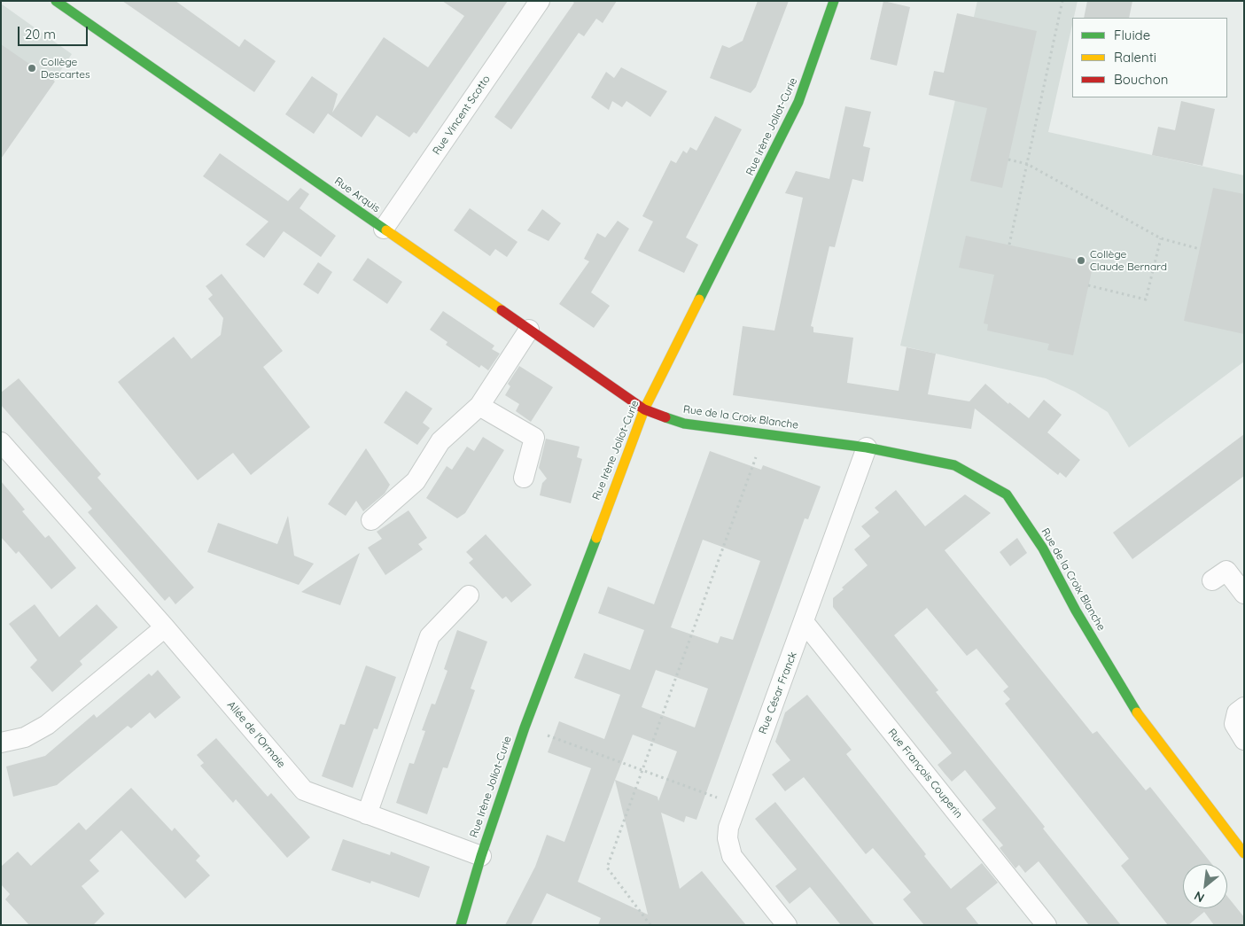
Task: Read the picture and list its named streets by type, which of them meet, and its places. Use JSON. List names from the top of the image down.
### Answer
{
  "streets": {
    "street": [
      "Rue Vincent Scotto",
      "Rue Irène Joliot-Curie",
      "Rue Arquis",
      "Rue de la Croix Blanche",
      "Rue César Franck",
      "Allée de l'Ormaie",
      "Rue François Couperin"
    ]
  },
  "crossings": [
    ["Rue Vincent Scotto", "Rue Arquis"],
    ["Rue Irène Joliot-Curie", "Rue Arquis"],
    ["Rue Irène Joliot-Curie", "Rue de la Croix Blanche"],
    ["Rue Irène Joliot-Curie", "Allée de l'Ormaie"],
    ["Rue Arquis", "Rue de la Croix Blanche"],
    ["Rue de la Croix Blanche", "Rue César Franck"],
    ["Rue César Franck", "Rue François Couperin"]
  ],
  "places": ["Collège Descartes", "Collège Claude Bernard"],
  "legend": ["Fluide", "Ralenti", "Bouchon"],
  "scale_bar": "20 m",
  "north": "bottom left"
}
